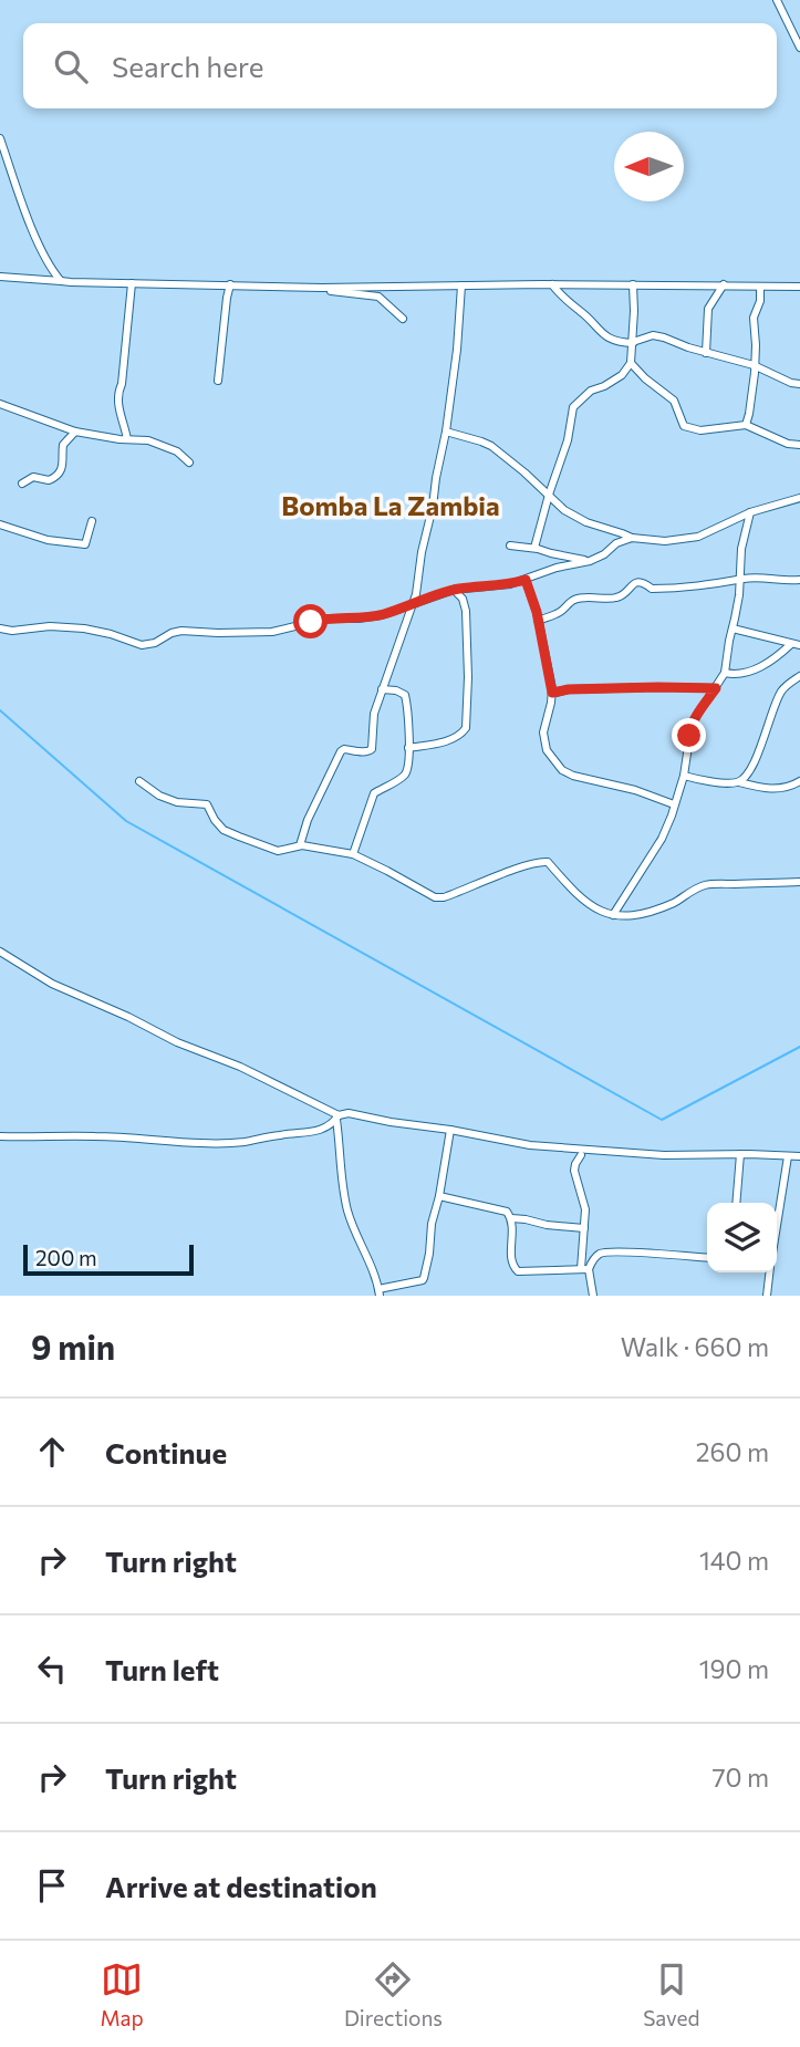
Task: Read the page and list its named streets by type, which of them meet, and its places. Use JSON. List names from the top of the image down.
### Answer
{
  "districts": ["Bomba La Zambia"],
  "scale_bar": "200 m",
  "north": "left",
  "page": {
    "search": "Search here",
    "scale": "200 m",
    "heading": ["9 min", "Walk · 660 m"],
    "list": [
      ["Continue", "260 m"],
      ["Turn right", "140 m"],
      ["Turn left", "190 m"],
      ["Turn right", "70 m"],
      "Arrive at destination"
    ],
    "nav": ["Map", "Directions", "Saved"]
  }
}
